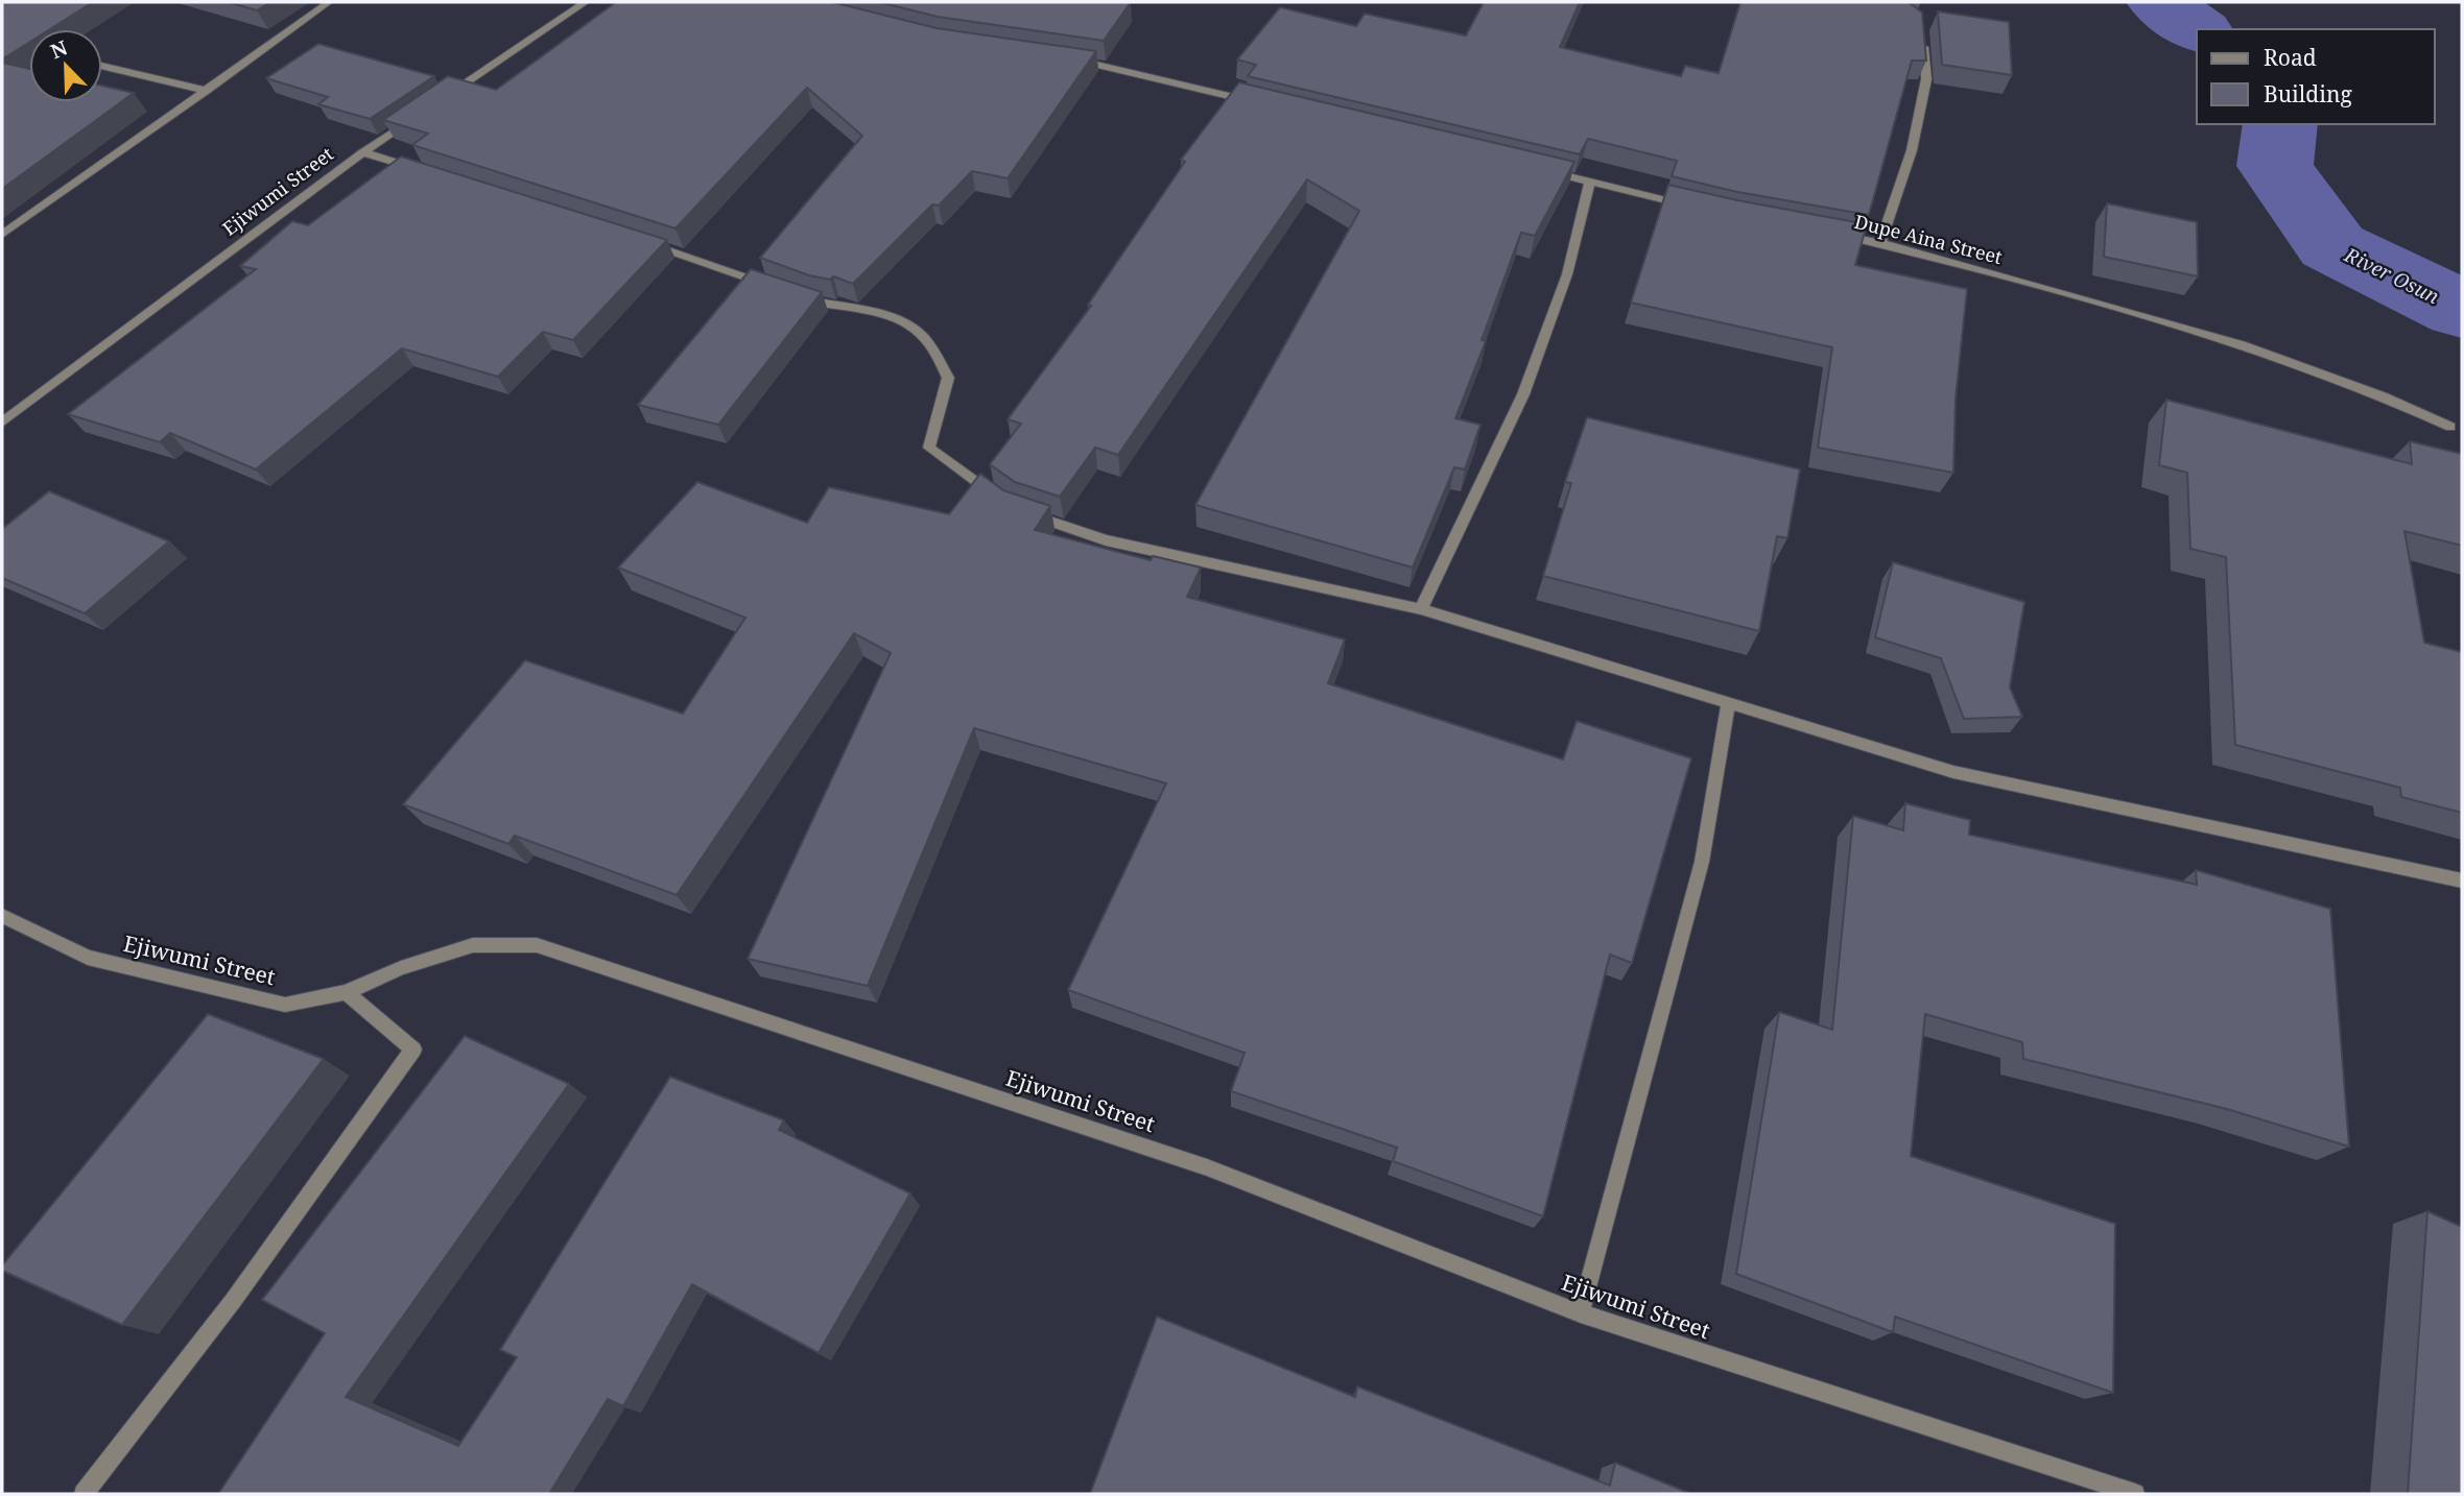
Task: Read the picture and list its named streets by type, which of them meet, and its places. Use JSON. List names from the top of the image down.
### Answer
{
  "streets": {
    "street": ["Ejiwumi Street", "Dupe Aina Street"]
  },
  "water": ["River Osun"],
  "legend": ["Road", "Building"],
  "north": "top left"
}
